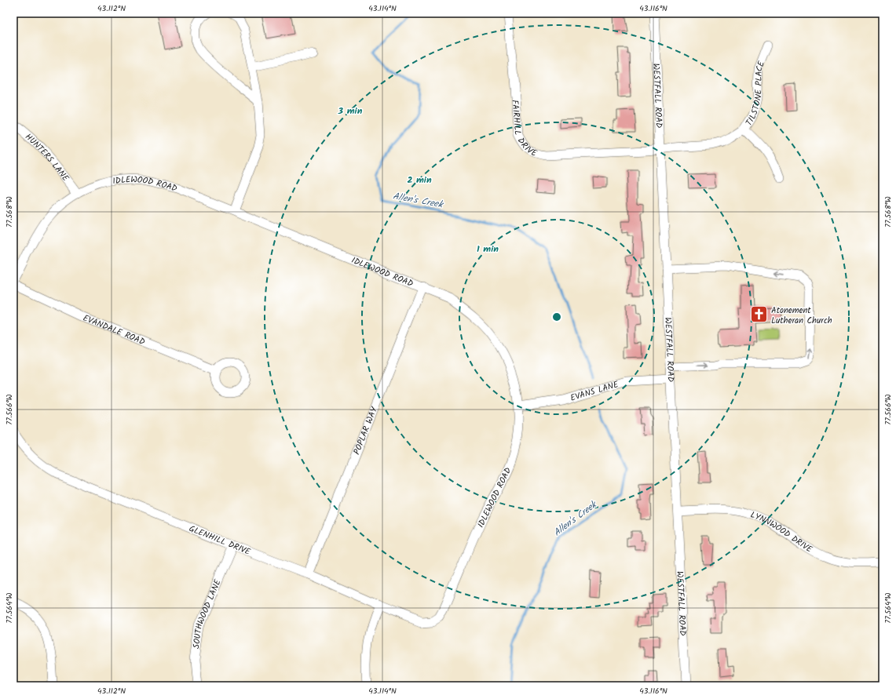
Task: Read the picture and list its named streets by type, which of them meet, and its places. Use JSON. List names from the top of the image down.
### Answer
{
  "streets": {
    "street": [
      "TILSTONE PLACE",
      "WESTFALL ROAD",
      "FAIRHILL DRIVE",
      "HUNTERS LANE",
      "IDLEWOOD ROAD",
      "EVANDALE ROAD",
      "EVANS LANE",
      "POPLAR WAY",
      "LYNNWOOD DRIVE",
      "GLENHILL DRIVE",
      "SOUTHWOOD LANE"
    ]
  },
  "crossings": [
    ["TILSTONE PLACE", "WESTFALL ROAD"],
    ["TILSTONE PLACE", "FAIRHILL DRIVE"],
    ["WESTFALL ROAD", "FAIRHILL DRIVE"],
    ["WESTFALL ROAD", "EVANS LANE"],
    ["WESTFALL ROAD", "LYNNWOOD DRIVE"],
    ["HUNTERS LANE", "IDLEWOOD ROAD"],
    ["IDLEWOOD ROAD", "EVANS LANE"],
    ["IDLEWOOD ROAD", "POPLAR WAY"],
    ["IDLEWOOD ROAD", "GLENHILL DRIVE"],
    ["POPLAR WAY", "GLENHILL DRIVE"],
    ["GLENHILL DRIVE", "SOUTHWOOD LANE"]
  ],
  "water": ["Allen's Creek"],
  "places": {
    "church": ["Atonement Lutheran Church"]
  },
  "coordinates": [
    "43.112°N",
    "43.114°N",
    "43.116°N",
    "77.568°W",
    "77.566°W",
    "77.564°W"
  ],
  "rings": ["3 min", "2 min", "1 min"]
}
